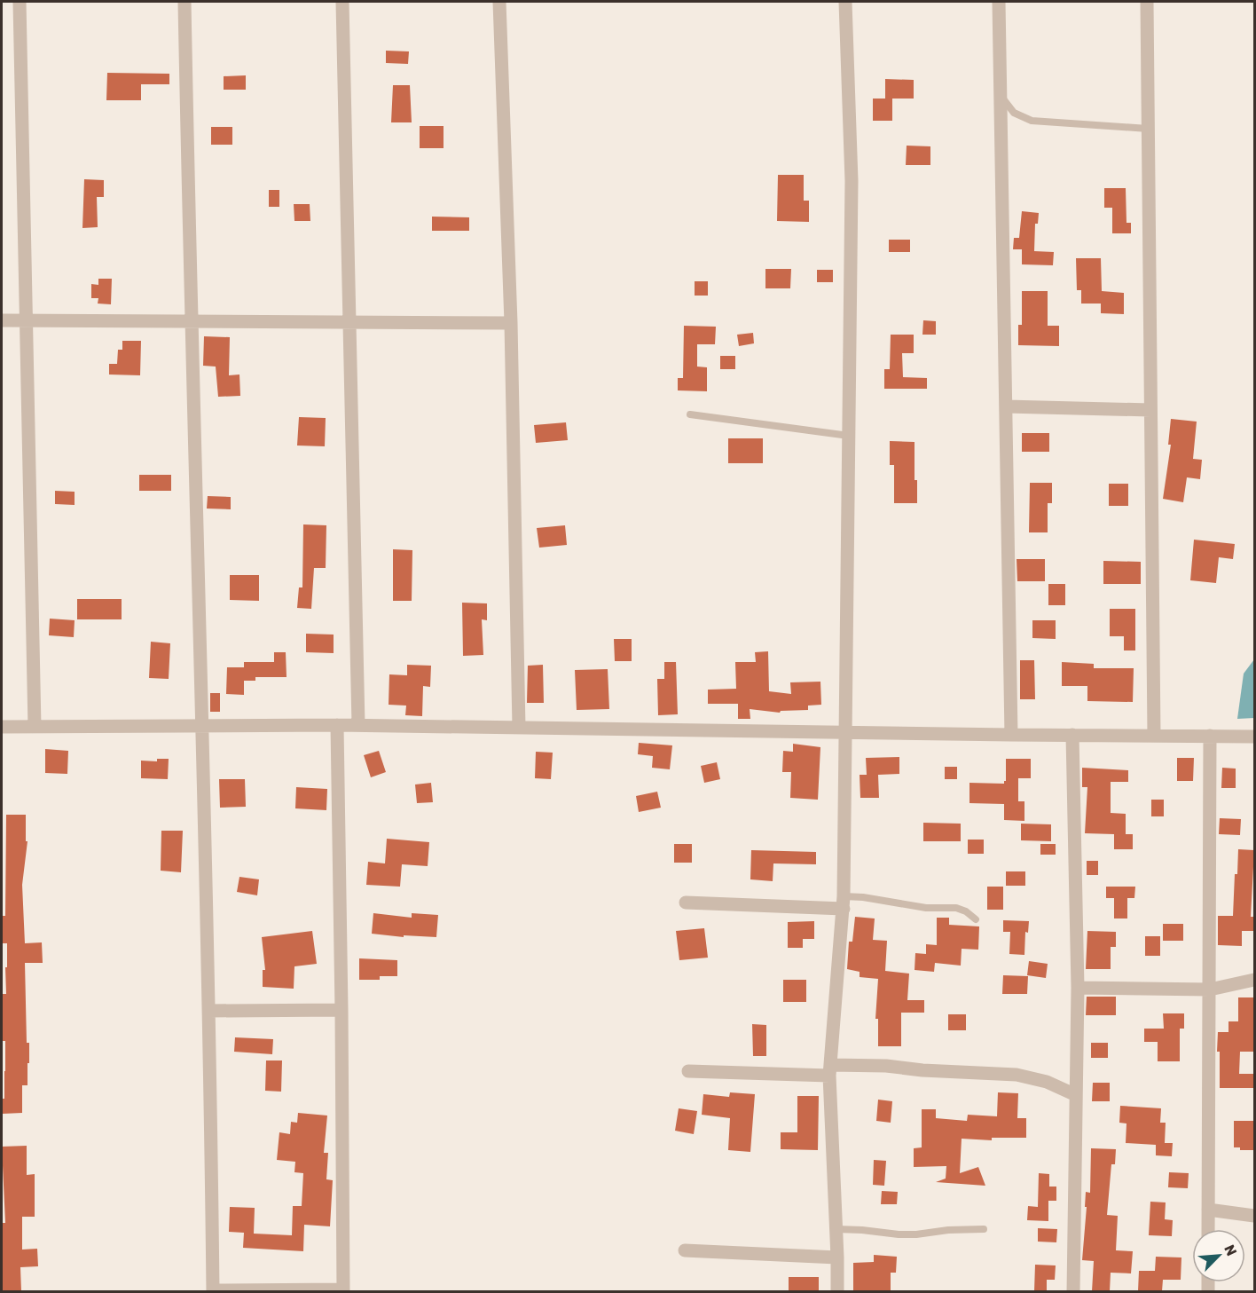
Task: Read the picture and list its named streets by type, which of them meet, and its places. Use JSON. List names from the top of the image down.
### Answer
{
  "north": "top right"
}
